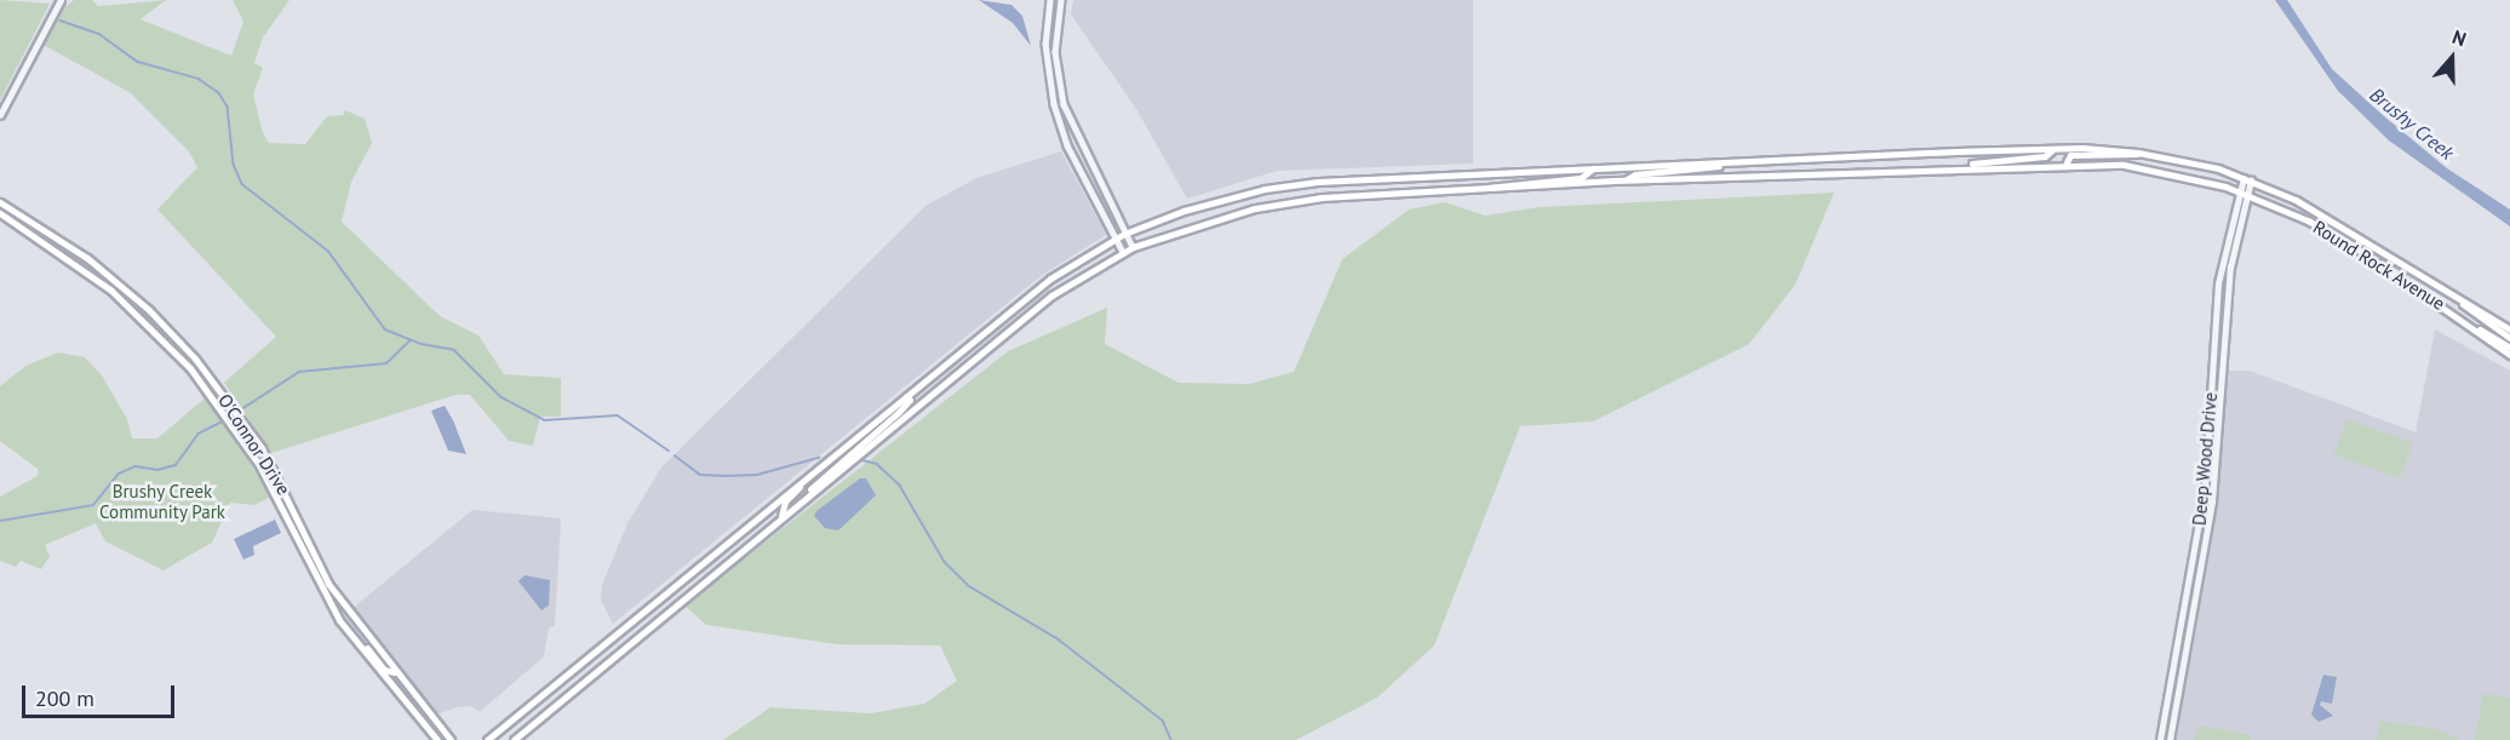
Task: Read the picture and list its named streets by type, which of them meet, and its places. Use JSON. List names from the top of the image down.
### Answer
{
  "streets": {
    "main road": ["Round Rock Avenue", "O'Connor Drive"],
    "street": ["Deep Wood Drive"]
  },
  "crossings": [
    ["Round Rock Avenue", "Deep Wood Drive"]
  ],
  "water": ["Brushy Creek"],
  "parks": ["Brushy Creek Community Park"],
  "scale_bar": "200 m",
  "north": "top"
}
